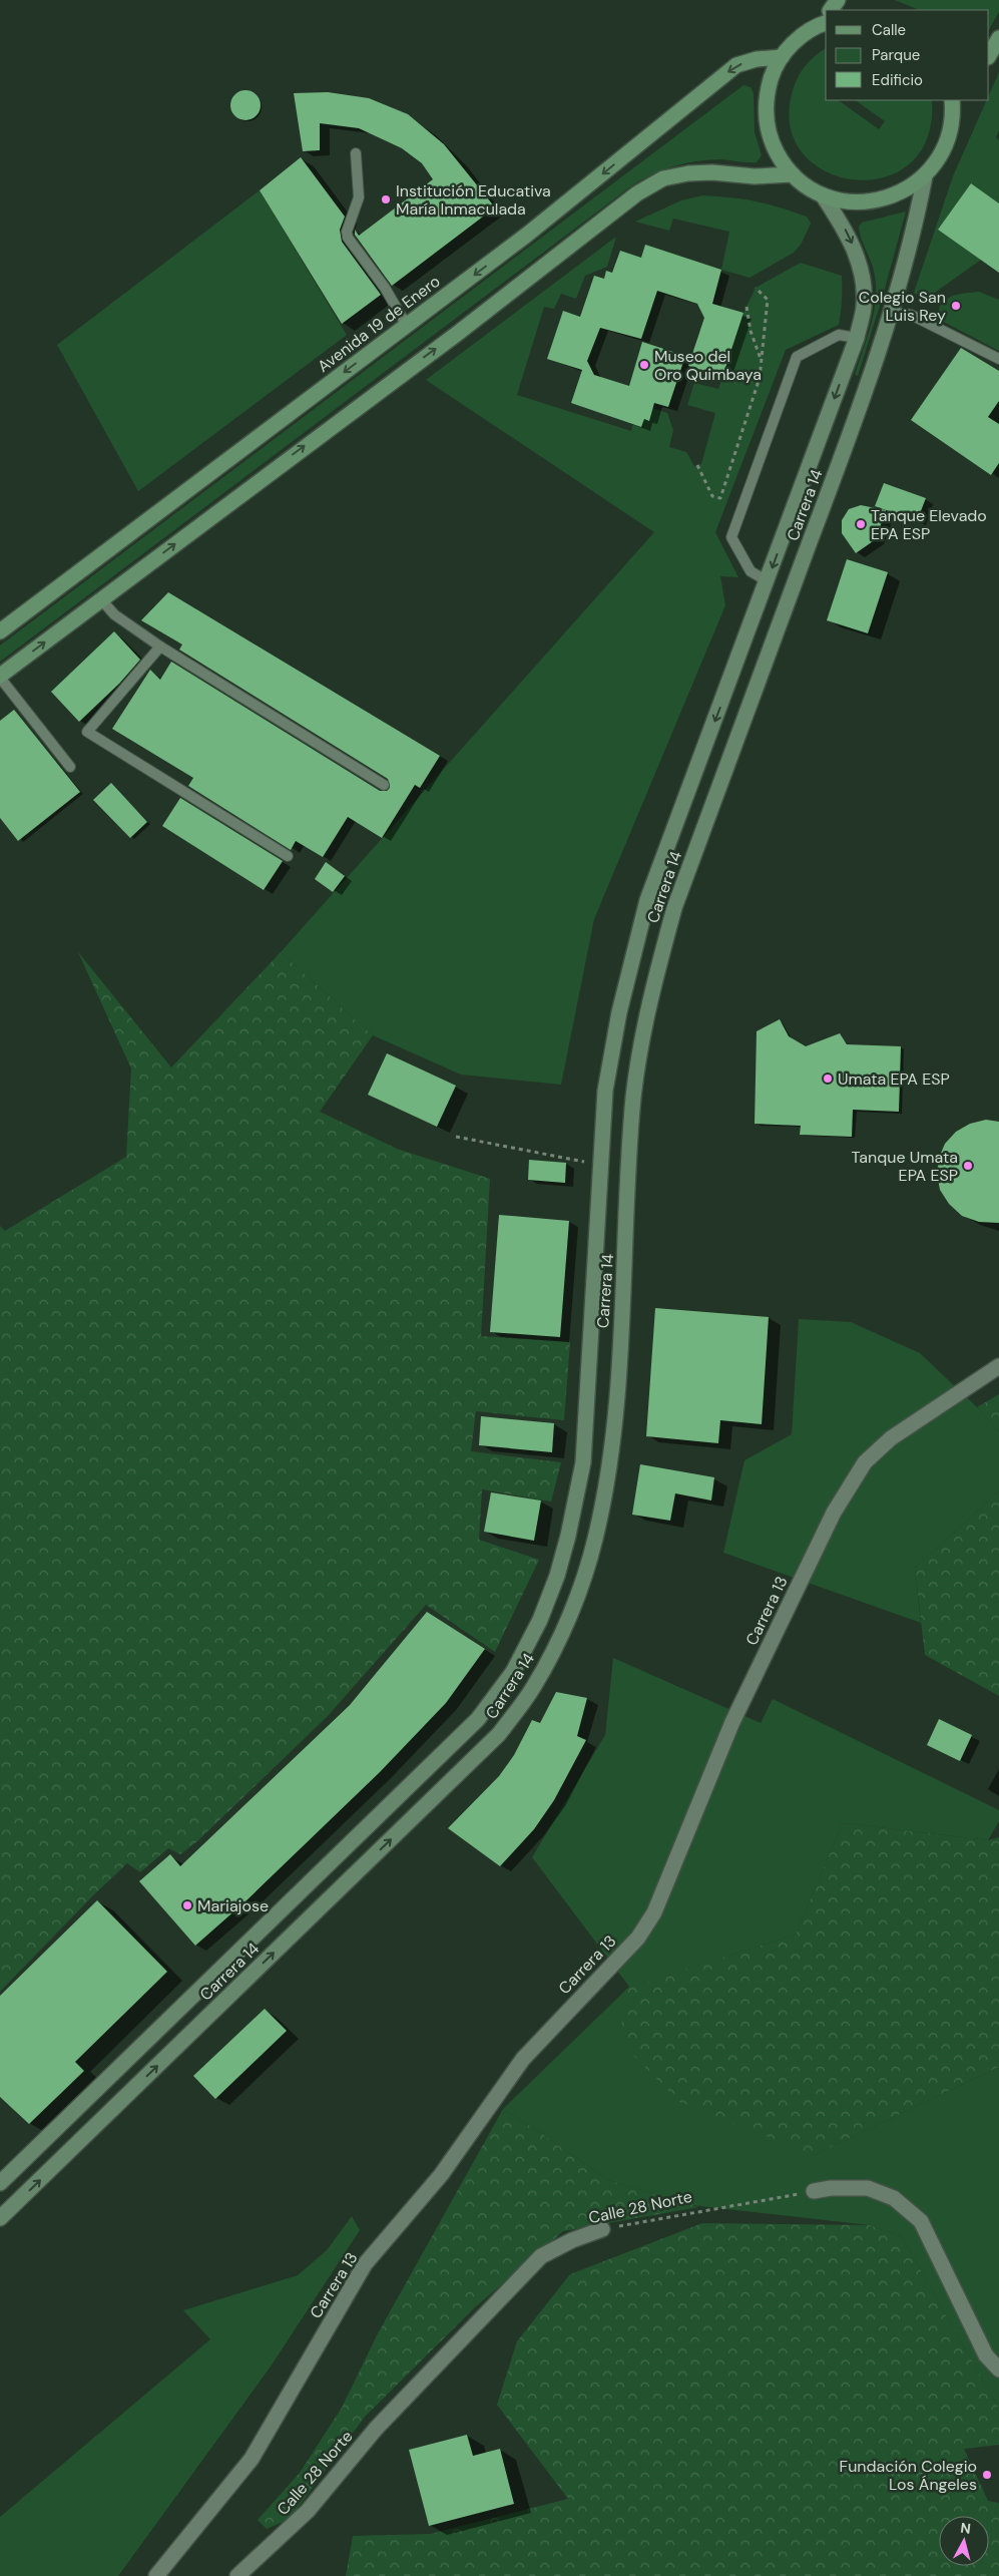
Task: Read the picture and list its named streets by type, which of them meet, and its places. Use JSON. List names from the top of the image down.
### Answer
{
  "streets": {
    "main road": ["Avenida 19 de Enero", "Carrera 14"],
    "street": ["Carrera 13", "Calle 28 Norte"]
  },
  "places": [
    "Institución Educativa María Inmaculada",
    "Colegio San Luis Rey",
    "Museo del Oro Quimbaya",
    "Tanque Elevado EPA ESP",
    "Umata EPA ESP",
    "Tanque Umata EPA ESP",
    "Mariajose",
    "Fundación Colegio Los Ángeles"
  ],
  "legend": ["Calle", "Parque", "Edificio"],
  "north": "top"
}
